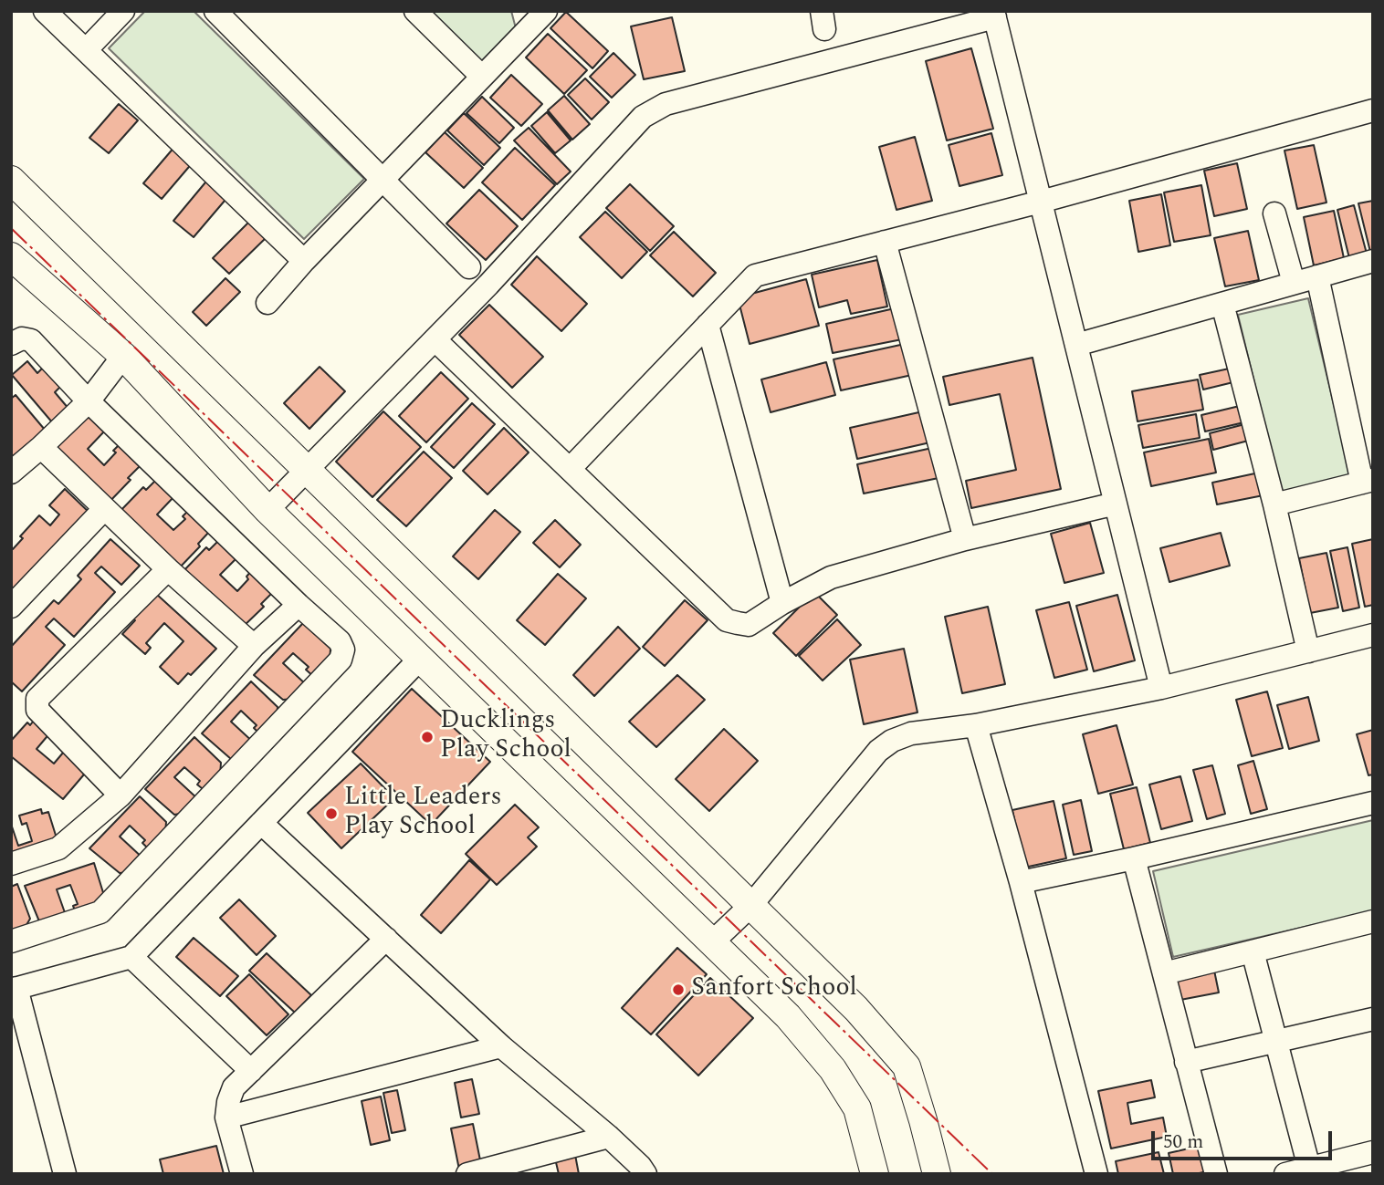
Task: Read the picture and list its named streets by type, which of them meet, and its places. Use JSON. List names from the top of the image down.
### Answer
{
  "places": ["Ducklings Play School", "Little Leaders Play School", "Sanfort School"],
  "scale_bar": "50 m"
}
